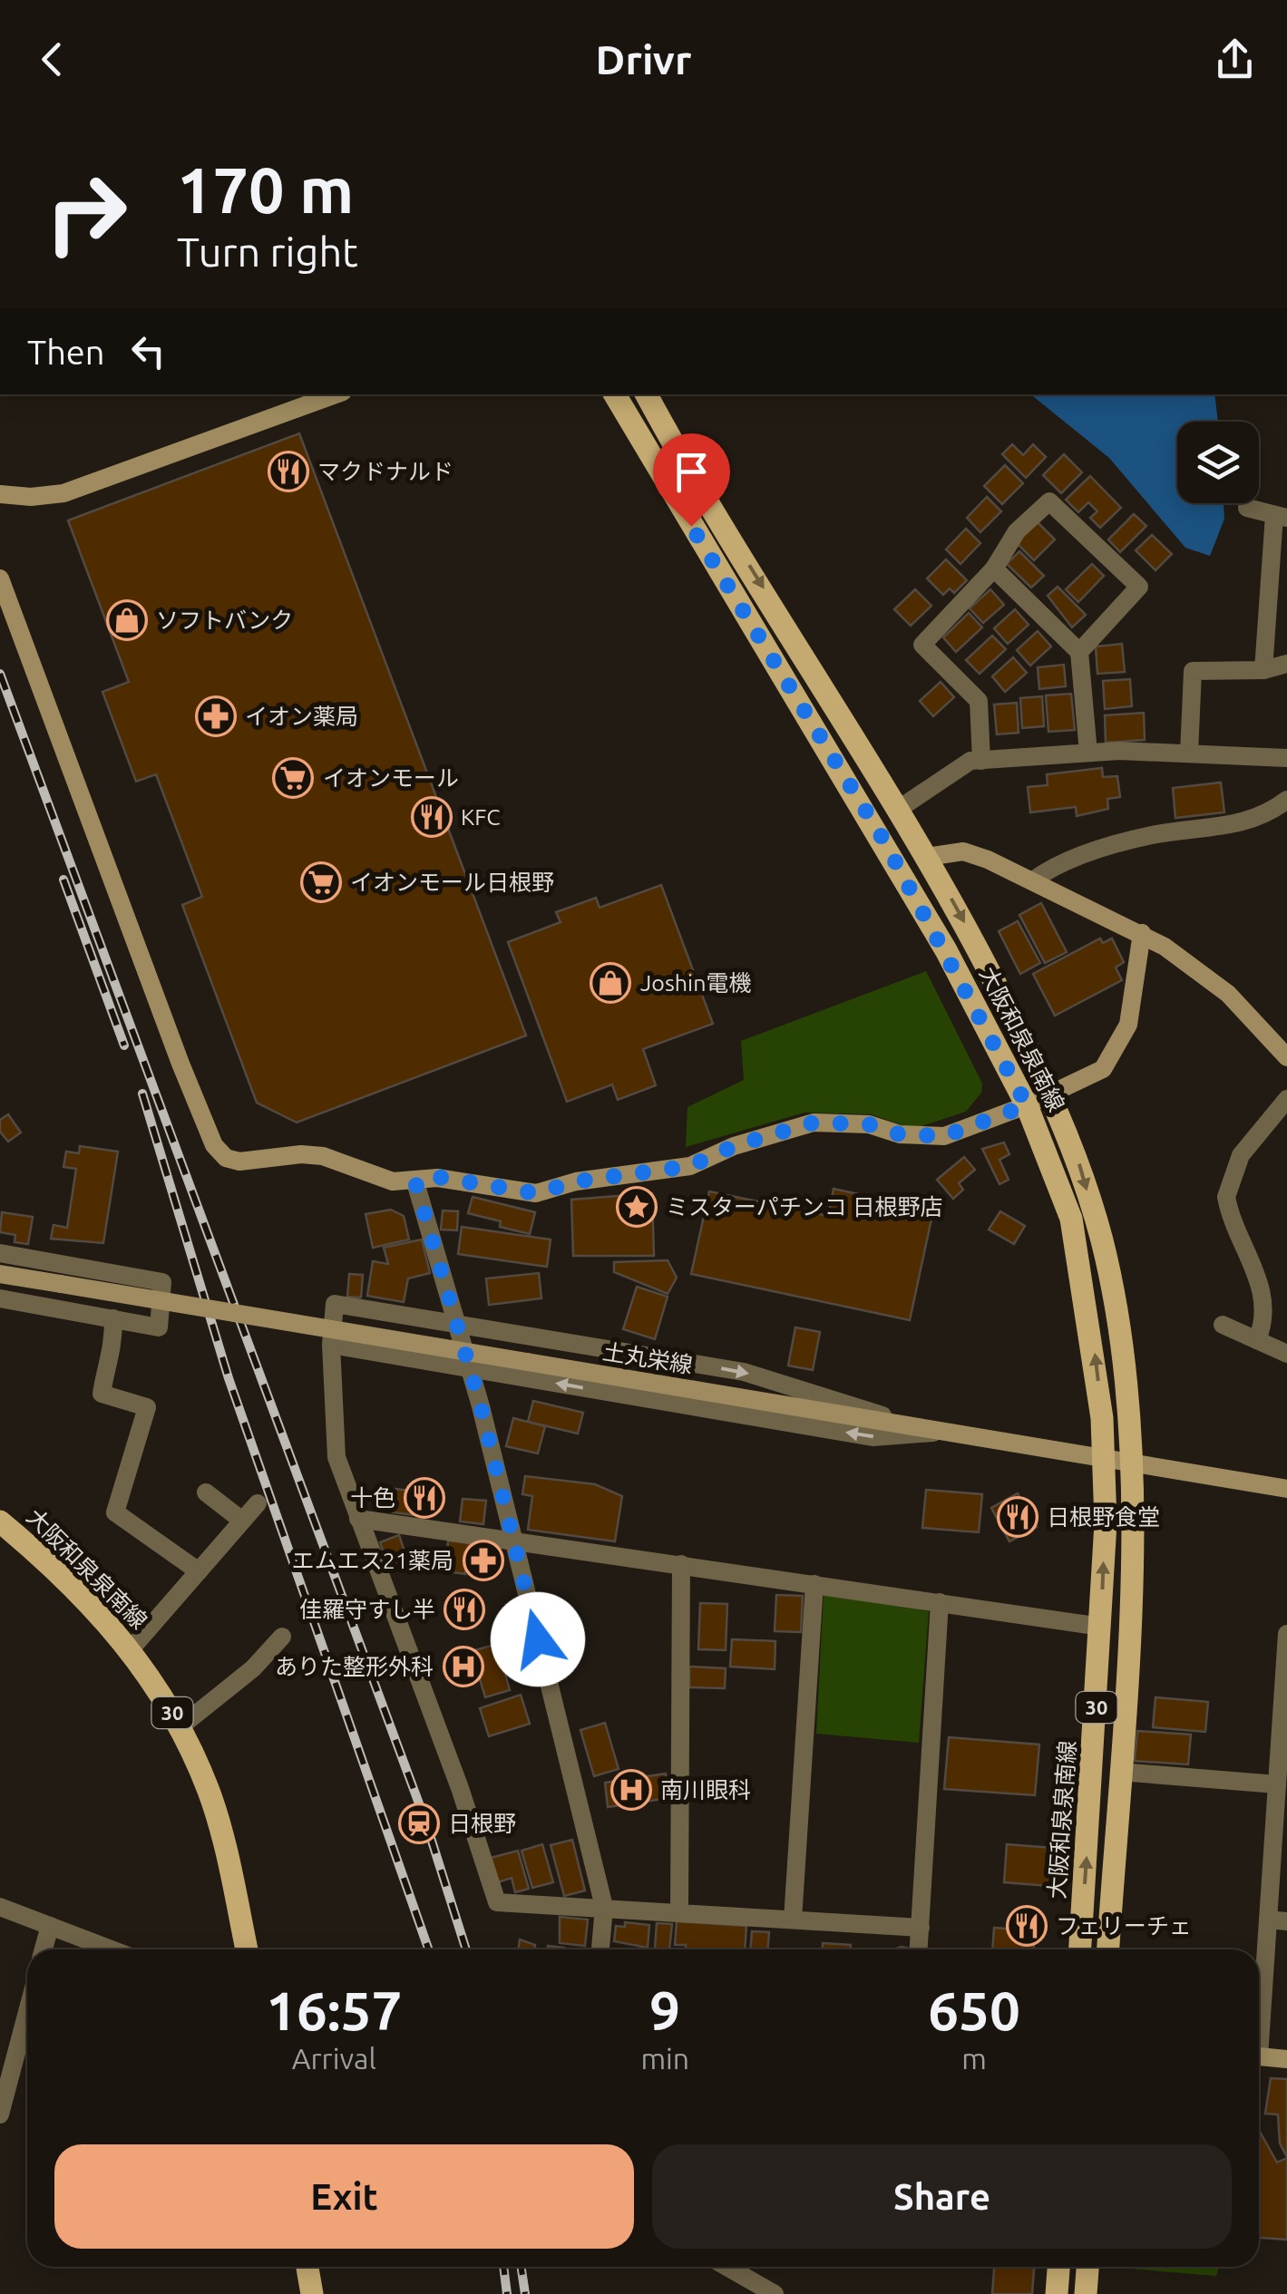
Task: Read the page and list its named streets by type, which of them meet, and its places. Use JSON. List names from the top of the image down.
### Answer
{
  "streets": {
    "main road": ["大阪和泉泉南線", "30"],
    "street": ["土丸栄線"]
  },
  "crossings": [
    ["大阪和泉泉南線", "土丸栄線"]
  ],
  "places": {
    "restaurant": [
      "マクドナルド",
      "KFC",
      "十色",
      "日根野食堂",
      "佳羅守すし半",
      "フェリーチェ"
    ],
    "shop": ["ソフトバンク", "Joshin電機"],
    "pharmacy": ["イオン薬局", "エムエス21薬局"],
    "supermarket": ["イオンモール", "イオンモール日根野"],
    "place": ["ミスターパチンコ 日根野店"],
    "hospital": ["ありた整形外科", "南川眼科"],
    "station": ["日根野"]
  },
  "page": {
    "header": "Drivr",
    "turn": ["170 m", "Turn right"],
    "then": "Then",
    "eta": [
      "16:57",
      "Arrival",
      "9",
      "min",
      "650",
      "m"
    ],
    "buttons": ["Exit", "Share"]
  }
}
